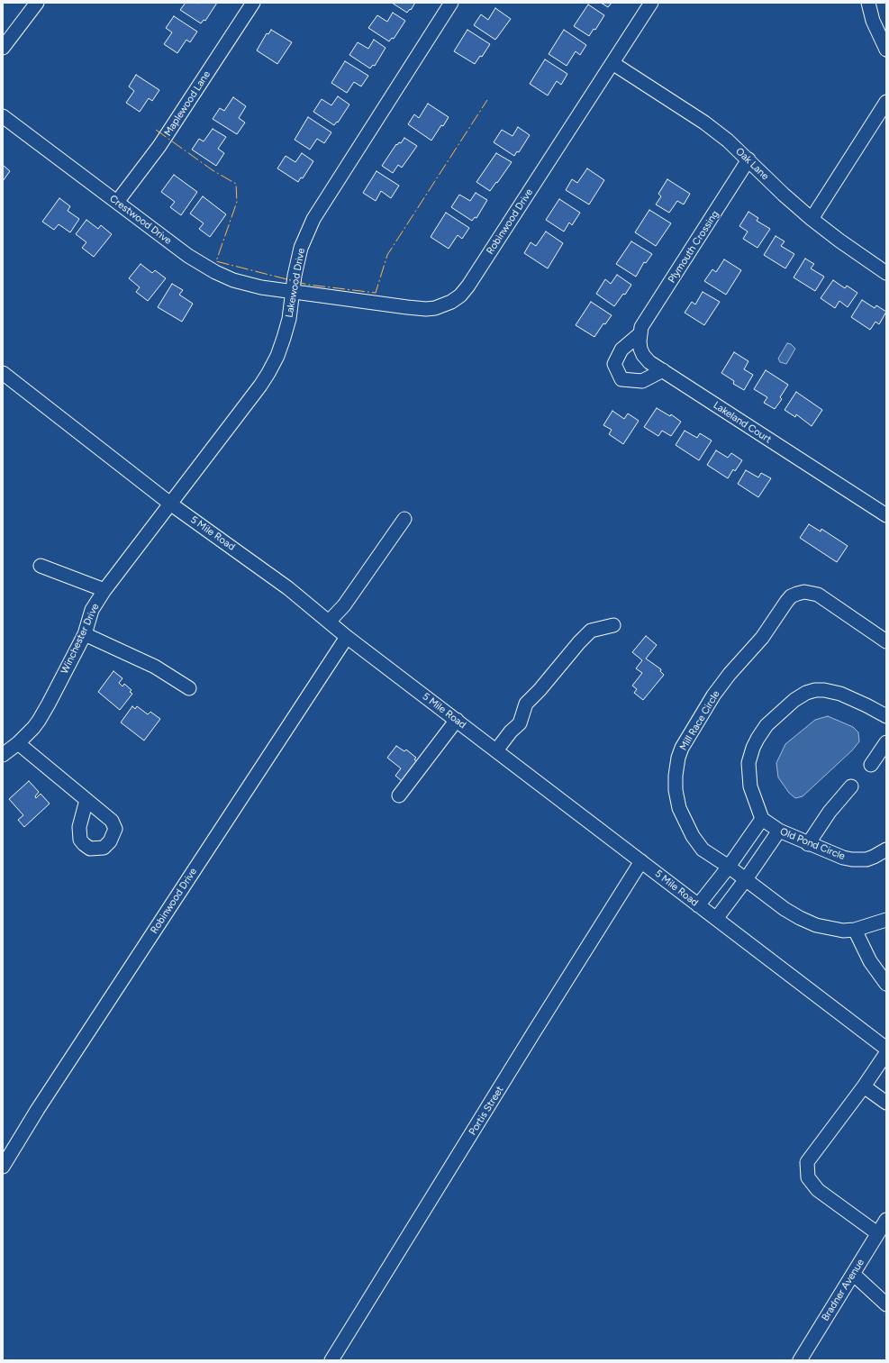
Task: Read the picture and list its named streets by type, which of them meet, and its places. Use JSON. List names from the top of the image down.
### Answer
{
  "streets": {
    "street": [
      "Maplewood Lane",
      "Oak Lane",
      "Crestwood Drive",
      "Robinwood Drive",
      "Plymouth Crossing",
      "Lakewood Drive",
      "Lakeland Court",
      "5 Mile Road",
      "Winchester Drive",
      "Mill Race Circle",
      "Old Pond Circle",
      "Portis Street",
      "Bradner Avenue"
    ]
  },
  "crossings": [
    ["Maplewood Lane", "Crestwood Drive"],
    ["Oak Lane", "Robinwood Drive"],
    ["Oak Lane", "Plymouth Crossing"],
    ["Crestwood Drive", "Robinwood Drive"],
    ["Crestwood Drive", "Lakewood Drive"],
    ["Robinwood Drive", "Lakewood Drive"],
    ["Robinwood Drive", "5 Mile Road"],
    ["Plymouth Crossing", "Lakeland Court"],
    ["Lakewood Drive", "5 Mile Road"],
    ["Lakewood Drive", "Winchester Drive"],
    ["5 Mile Road", "Winchester Drive"],
    ["5 Mile Road", "Portis Street"]
  ]
}
